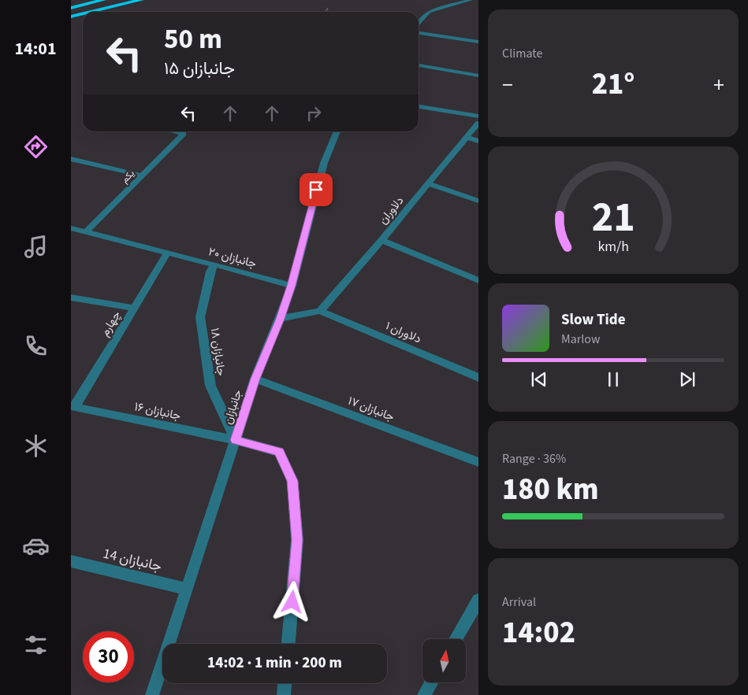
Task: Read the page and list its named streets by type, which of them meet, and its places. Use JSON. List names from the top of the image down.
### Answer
{
  "streets": {
    "street": [
      "یکم",
      "دلاوران",
      "جانبازان ۲۰",
      "چهارم",
      "دلاوران ۱",
      "جانبازان ۱۸",
      "جانبازان",
      "جانبازان ۱۷",
      "جانبازان ۱۶",
      "جانبازان 14"
    ]
  },
  "crossings": [
    ["یکم", "جانبازان ۲۰"],
    ["دلاوران", "دلاوران ۱"],
    ["جانبازان ۲۰", "چهارم"],
    ["جانبازان ۲۰", "جانبازان ۱۸"],
    ["جانبازان ۲۰", "جانبازان"],
    ["چهارم", "جانبازان ۱۶"],
    ["جانبازان ۱۸", "جانبازان"],
    ["جانبازان ۱۸", "جانبازان ۱۶"],
    ["جانبازان", "جانبازان ۱۷"],
    ["جانبازان", "جانبازان ۱۶"],
    ["جانبازان", "جانبازان 14"]
  ],
  "north": "top",
  "page": {
    "tabs": "14:01",
    "tile": [
      "Climate",
      ["Range · 36%", "180 km"],
      ["Arrival", "14:02"]
    ],
    "turn": ["50 m", "جانبازان ۱۵"],
    "heat": ["−", "21°", "+"],
    "song": ["Slow Tide", "Marlow"],
    "limit": "30",
    "trip": "14:02 · 1 min · 200 m",
    "gauge": ["21", "km/h"]
  }
}
